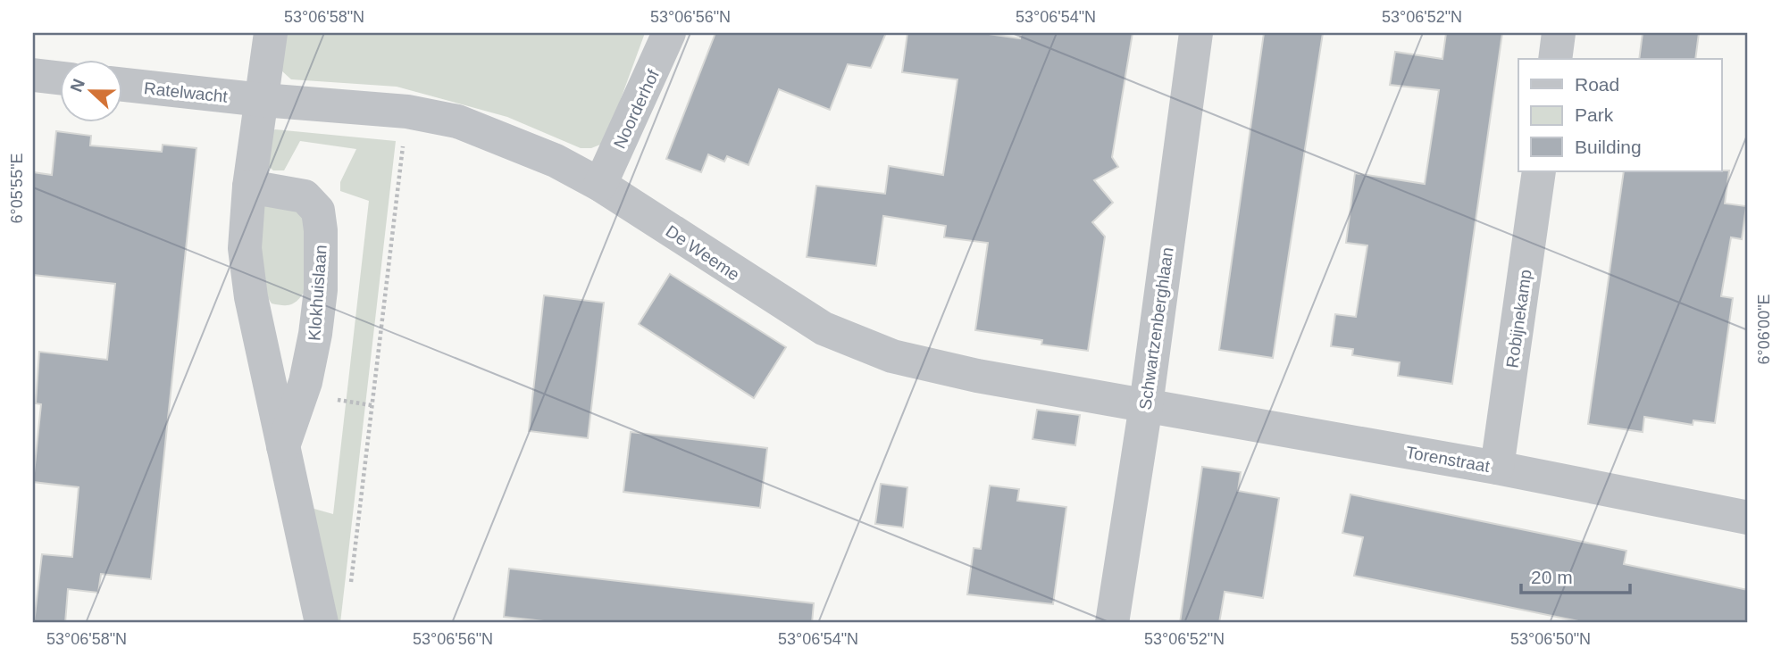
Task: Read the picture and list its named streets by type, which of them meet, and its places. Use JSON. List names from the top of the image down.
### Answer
{
  "streets": {
    "street": [
      "Ratelwacht",
      "Noorderhof",
      "De Weeme",
      "Klokhuislaan",
      "Robijnekamp",
      "Schwartzenberghlaan",
      "Torenstraat"
    ]
  },
  "crossings": [
    ["Ratelwacht", "De Weeme"],
    ["Noorderhof", "De Weeme"],
    ["De Weeme", "Schwartzenberghlaan"],
    ["De Weeme", "Torenstraat"],
    ["Robijnekamp", "Torenstraat"],
    ["Schwartzenberghlaan", "Torenstraat"]
  ],
  "legend": ["Road", "Park", "Building"],
  "scale_bar": "20 m",
  "north": "left",
  "coordinates": [
    "53°06'58\"N",
    "53°06'56\"N",
    "53°06'54\"N",
    "53°06'52\"N",
    "6°05'55\"E",
    "6°06'00\"E",
    "53°06'50\"N"
  ]
}
